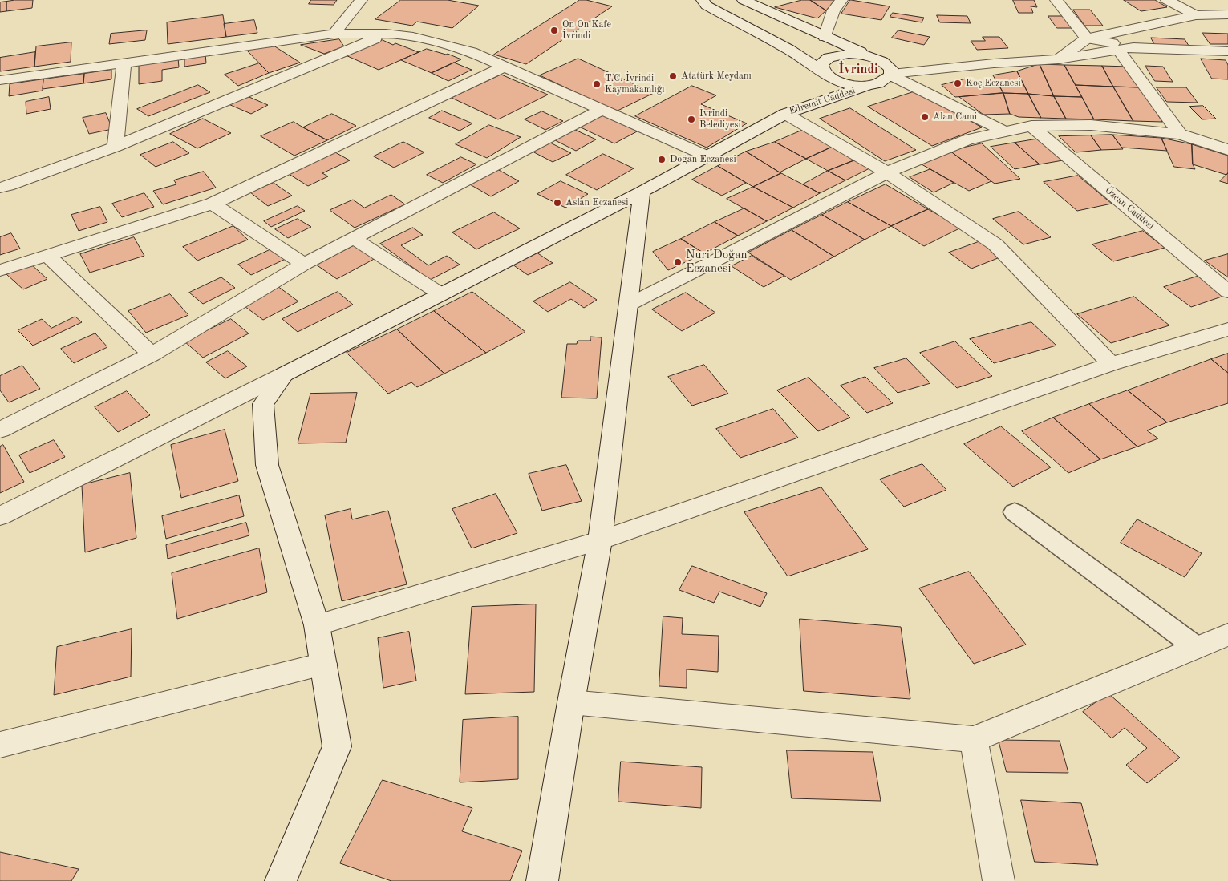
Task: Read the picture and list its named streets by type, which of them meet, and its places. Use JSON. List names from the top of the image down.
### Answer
{
  "streets": {
    "street": ["Edremit Caddesi", "Özcan Caddesi"]
  },
  "districts": ["İvrindi"],
  "places": [
    "On On Kafe İvrindi",
    "Atatürk Meydanı",
    "Koç Eczanesi",
    "T.C. İvrindi Kaymakamlığı",
    "Alan Cami",
    "İvrindi Belediyesi",
    "Doğan Eczanesi",
    "Aslan Eczanesi",
    "Nuri Doğan Eczanesi"
  ]
}
